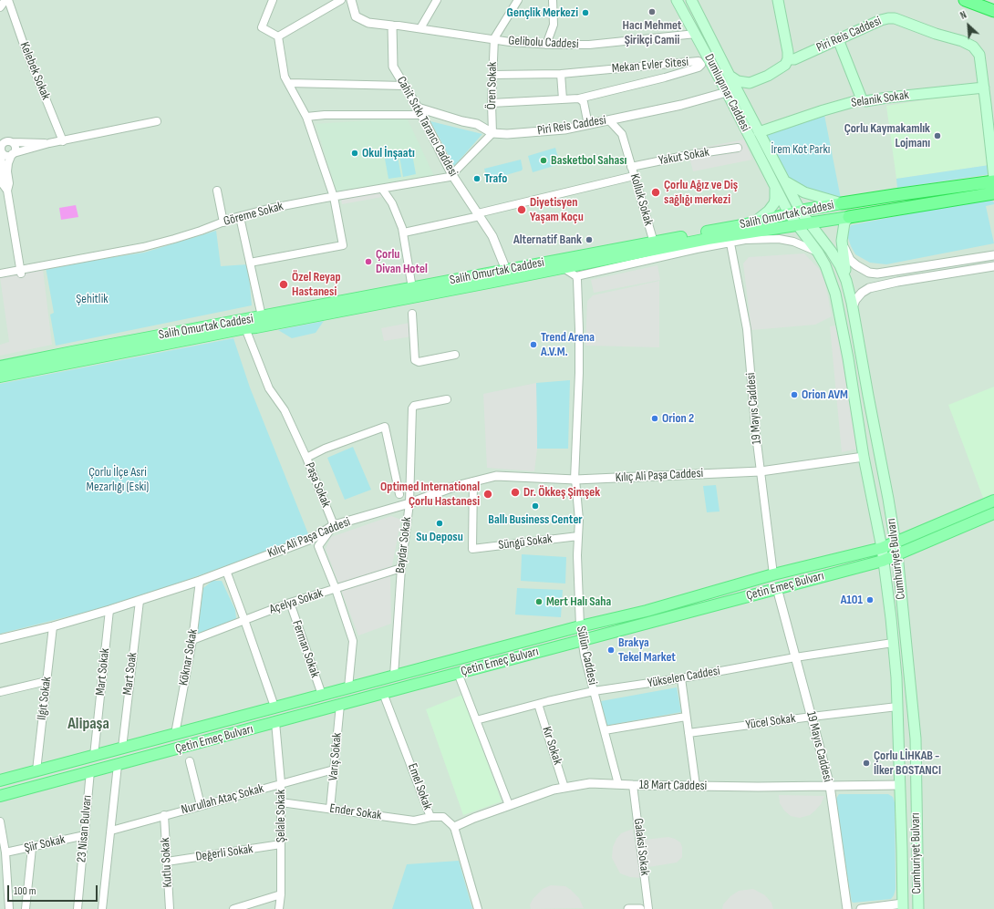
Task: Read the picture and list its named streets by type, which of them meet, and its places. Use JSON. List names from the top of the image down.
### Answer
{
  "streets": {
    "highway": ["Salih Omurtak Caddesi"],
    "main road": [
      "Piri Reis Caddesi",
      "Dumlupınar Caddesi",
      "Selanik Sokak",
      "Cumhuriyet Bulvarı",
      "Çetin Emeç Bulvarı"
    ],
    "street": [
      "Gelibolu Caddesi",
      "Mekan Evler Sitesi",
      "Kelebek Sokak",
      "Ören Sokak",
      "Cahit Sıtkı Tarancı Caddesi",
      "Yakut Sokak",
      "Kolluk Sokak",
      "Göreme Sokak",
      "19 Mayıs Caddesi",
      "Kılıç Ali Paşa Caddesi",
      "Paşa Sokak",
      "Süngü Sokak",
      "Baydar Sokak",
      "Açelya Sokak",
      "Ferman Sokak",
      "Sülün Caddesi",
      "Köknar Sokak",
      "Mart Sokak",
      "Mart Soak",
      "Yükselen Caddesi",
      "Ilgıt Sokak",
      "Yücel Sokak",
      "Kır Sokak",
      "Varış Sokak",
      "18 Mart Caddesi",
      "Emel Sokak",
      "Nurullah Ataç Sokak",
      "Ender Sokak",
      "Şelale Sokak",
      "23 Nisan Bulvarı",
      "Şiir Sokak",
      "Galaksi Sokak",
      "Değerli Sokak",
      "Kutlu Sokak"
    ]
  },
  "crossings": [
    ["Piri Reis Caddesi", "Ören Sokak"],
    ["Piri Reis Caddesi", "Dumlupınar Caddesi"],
    ["Piri Reis Caddesi", "Selanik Sokak"],
    ["Piri Reis Caddesi", "Cahit Sıtkı Tarancı Caddesi"],
    ["Piri Reis Caddesi", "Kolluk Sokak"],
    ["Gelibolu Caddesi", "Ören Sokak"],
    ["Gelibolu Caddesi", "Dumlupınar Caddesi"],
    ["Gelibolu Caddesi", "Cahit Sıtkı Tarancı Caddesi"],
    ["Mekan Evler Sitesi", "Ören Sokak"],
    ["Dumlupınar Caddesi", "Selanik Sokak"],
    ["Dumlupınar Caddesi", "Salih Omurtak Caddesi"],
    ["Dumlupınar Caddesi", "Cumhuriyet Bulvarı"],
    ["Cahit Sıtkı Tarancı Caddesi", "Göreme Sokak"],
    ["Cahit Sıtkı Tarancı Caddesi", "Salih Omurtak Caddesi"],
    ["Yakut Sokak", "Kolluk Sokak"],
    ["Kolluk Sokak", "Salih Omurtak Caddesi"],
    ["Salih Omurtak Caddesi", "Paşa Sokak"],
    ["Salih Omurtak Caddesi", "Cumhuriyet Bulvarı"],
    ["19 Mayıs Caddesi", "Kılıç Ali Paşa Caddesi"],
    ["19 Mayıs Caddesi", "Çetin Emeç Bulvarı"],
    ["19 Mayıs Caddesi", "Yükselen Caddesi"],
    ["19 Mayıs Caddesi", "Yücel Sokak"],
    ["19 Mayıs Caddesi", "18 Mart Caddesi"],
    ["Kılıç Ali Paşa Caddesi", "Paşa Sokak"],
    ["Kılıç Ali Paşa Caddesi", "Süngü Sokak"],
    ["Kılıç Ali Paşa Caddesi", "Baydar Sokak"],
    ["Kılıç Ali Paşa Caddesi", "Cumhuriyet Bulvarı"],
    ["Kılıç Ali Paşa Caddesi", "Sülün Caddesi"],
    ["Kılıç Ali Paşa Caddesi", "Köknar Sokak"],
    ["Kılıç Ali Paşa Caddesi", "Mart Sokak"],
    ["Kılıç Ali Paşa Caddesi", "Mart Soak"],
    ["Kılıç Ali Paşa Caddesi", "Ilgıt Sokak"],
    ["Süngü Sokak", "Sülün Caddesi"],
    ["Baydar Sokak", "Çetin Emeç Bulvarı"],
    ["Baydar Sokak", "Açelya Sokak"],
    ["Cumhuriyet Bulvarı", "Çetin Emeç Bulvarı"],
    ["Cumhuriyet Bulvarı", "Yükselen Caddesi"],
    ["Cumhuriyet Bulvarı", "Yücel Sokak"],
    ["Cumhuriyet Bulvarı", "18 Mart Caddesi"],
    ["Çetin Emeç Bulvarı", "Ferman Sokak"],
    ["Çetin Emeç Bulvarı", "Sülün Caddesi"],
    ["Çetin Emeç Bulvarı", "Köknar Sokak"],
    ["Çetin Emeç Bulvarı", "Mart Sokak"],
    ["Çetin Emeç Bulvarı", "Mart Soak"],
    ["Çetin Emeç Bulvarı", "Ilgıt Sokak"],
    ["Çetin Emeç Bulvarı", "Varış Sokak"],
    ["Çetin Emeç Bulvarı", "Emel Sokak"],
    ["Çetin Emeç Bulvarı", "Şelale Sokak"],
    ["Çetin Emeç Bulvarı", "23 Nisan Bulvarı"],
    ["Açelya Sokak", "Ferman Sokak"],
    ["Açelya Sokak", "Köknar Sokak"],
    ["Sülün Caddesi", "Yükselen Caddesi"],
    ["Sülün Caddesi", "18 Mart Caddesi"],
    ["Yükselen Caddesi", "Kır Sokak"],
    ["Kır Sokak", "18 Mart Caddesi"],
    ["Varış Sokak", "Nurullah Ataç Sokak"],
    ["Varış Sokak", "Ender Sokak"],
    ["18 Mart Caddesi", "Emel Sokak"],
    ["18 Mart Caddesi", "Galaksi Sokak"],
    ["Emel Sokak", "Ender Sokak"],
    ["Nurullah Ataç Sokak", "Şelale Sokak"],
    ["Nurullah Ataç Sokak", "Kutlu Sokak"],
    ["Ender Sokak", "Şelale Sokak"],
    ["Şelale Sokak", "Değerli Sokak"],
    ["23 Nisan Bulvarı", "Şiir Sokak"],
    ["Değerli Sokak", "Kutlu Sokak"]
  ],
  "districts": ["Alipaşa"],
  "parks": ["İrem Kot Parkı", "Şehitlik", "Çorlu İlçe Asri Mezarlığı (Eski)"],
  "places": [
    "Hacı Mehmet Şirikçi Camii",
    "Gençlik Merkezi",
    "Çorlu Kaymakamlık Lojmanı",
    "Okul İnşaatı",
    "Basketbol Sahası",
    "Trafo",
    "Çorlu Ağız ve Diş sağlığı merkezi",
    "Diyetisyen Yaşam Koçu",
    "Alternatif Bank",
    "Çorlu Divan Hotel",
    "Özel Reyap Hastanesi",
    "Trend Arena A.V.M.",
    "Orion AVM",
    "Orion 2",
    "Dr. Ökkeş Şimşek",
    "Optimed International Çorlu Hastanesi",
    "Ballı Business Center",
    "Su Deposu",
    "A101",
    "Mert Halı Saha",
    "Brakya Tekel Market",
    "Çorlu LİHKAB - İlker BOSTANCI"
  ],
  "scale_bar": "100 m",
  "north": "top left"
}
